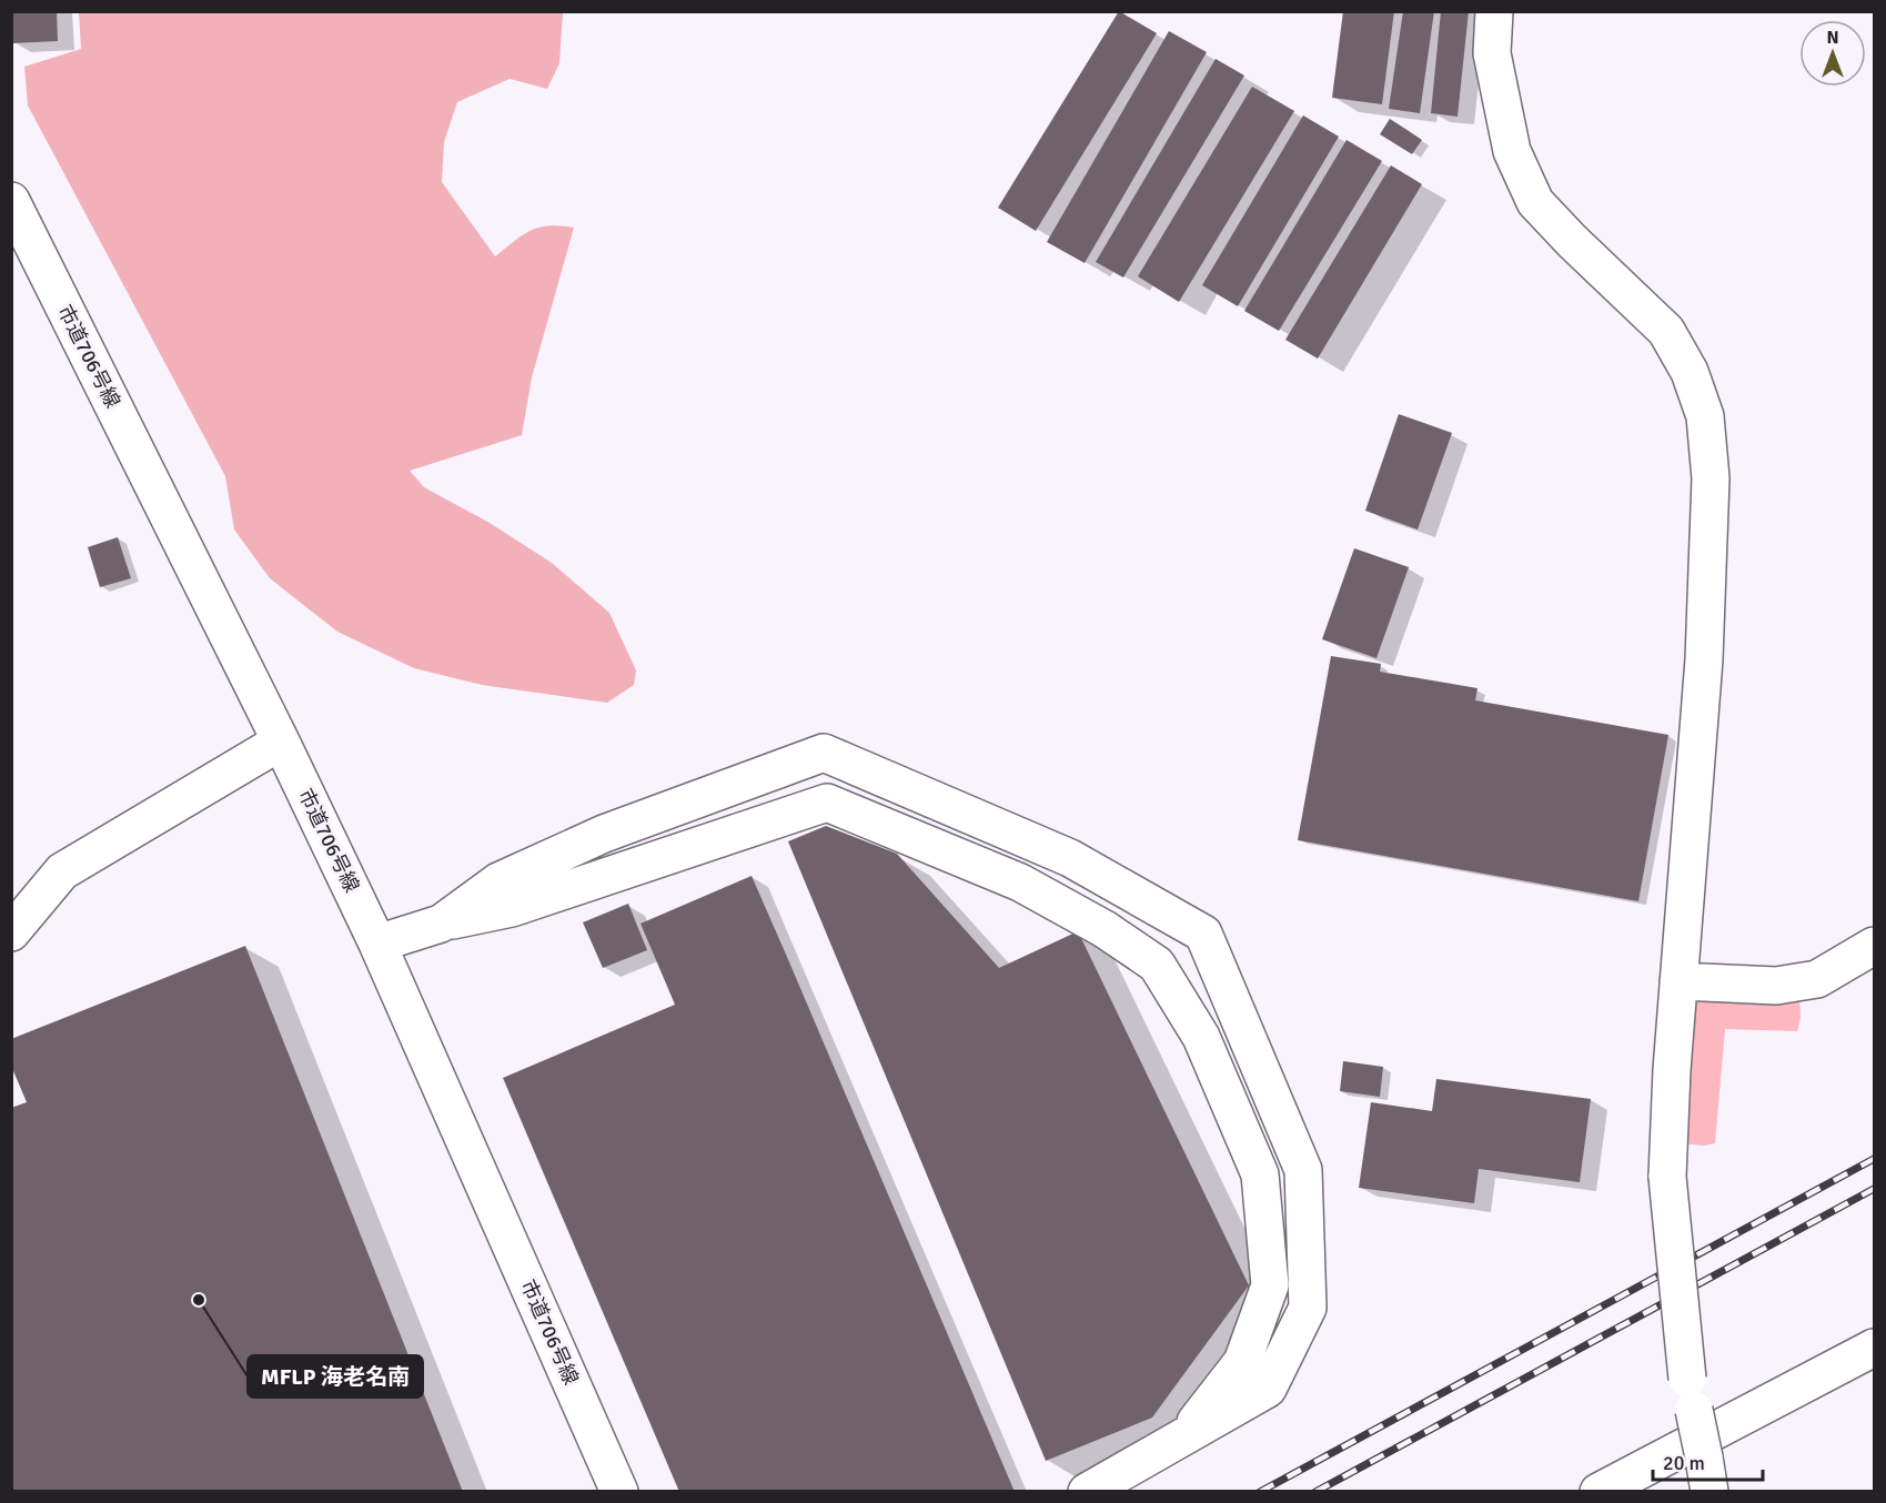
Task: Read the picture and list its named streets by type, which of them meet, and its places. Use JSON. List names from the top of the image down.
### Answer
{
  "streets": {
    "street": ["市道706号線"]
  },
  "places": ["MFLP 海老名南"],
  "scale_bar": "20 m",
  "north": "top"
}
